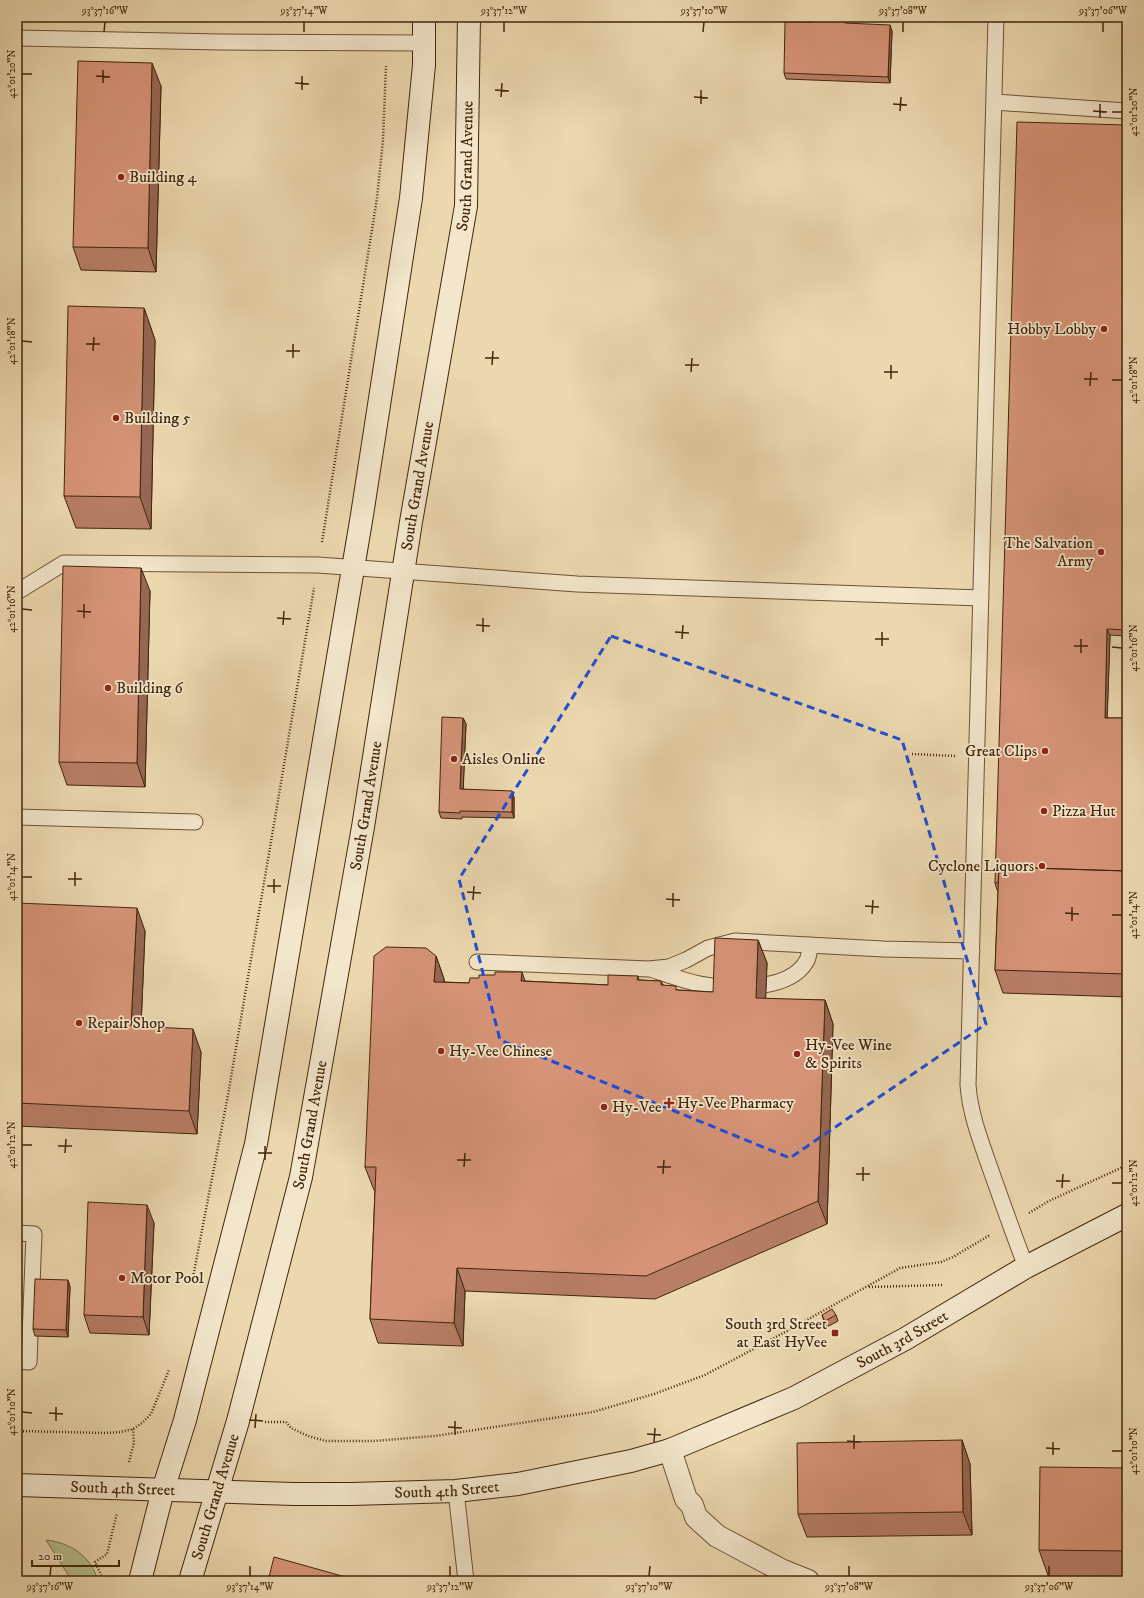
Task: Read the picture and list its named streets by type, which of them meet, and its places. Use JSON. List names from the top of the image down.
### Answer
{
  "streets": {
    "street": ["South Grand Avenue", "South 3rd Street", "South 4th Street"]
  },
  "crossings": [
    ["South Grand Avenue", "South 4th Street"],
    ["South 3rd Street", "South 4th Street"]
  ],
  "places": {
    "other": [
      "Building 4",
      "Hobby Lobby",
      "Building 5",
      "The Salvation Army",
      "Building 6",
      "Great Clips",
      "Aisles Online",
      "Pizza Hut",
      "Cyclone Liquors",
      "Repair Shop",
      "Hy-Vee Chinese",
      "Hy-Vee Wine & Spirits",
      "Hy-Vee",
      "Motor Pool"
    ],
    "health": ["Hy-Vee Pharmacy"],
    "transit": ["South 3rd Street at East HyVee"]
  },
  "scale_bar": "20 m",
  "coordinates": [
    "93°37'16\"W",
    "93°37'14\"W",
    "93°37'12\"W",
    "93°37'10\"W",
    "93°37'08\"W",
    "93°37'06\"W",
    "42°01'20\"N",
    "42°01'18\"N",
    "42°01'16\"N",
    "42°01'14\"N",
    "42°01'12\"N",
    "42°01'10\"N"
  ]
}
